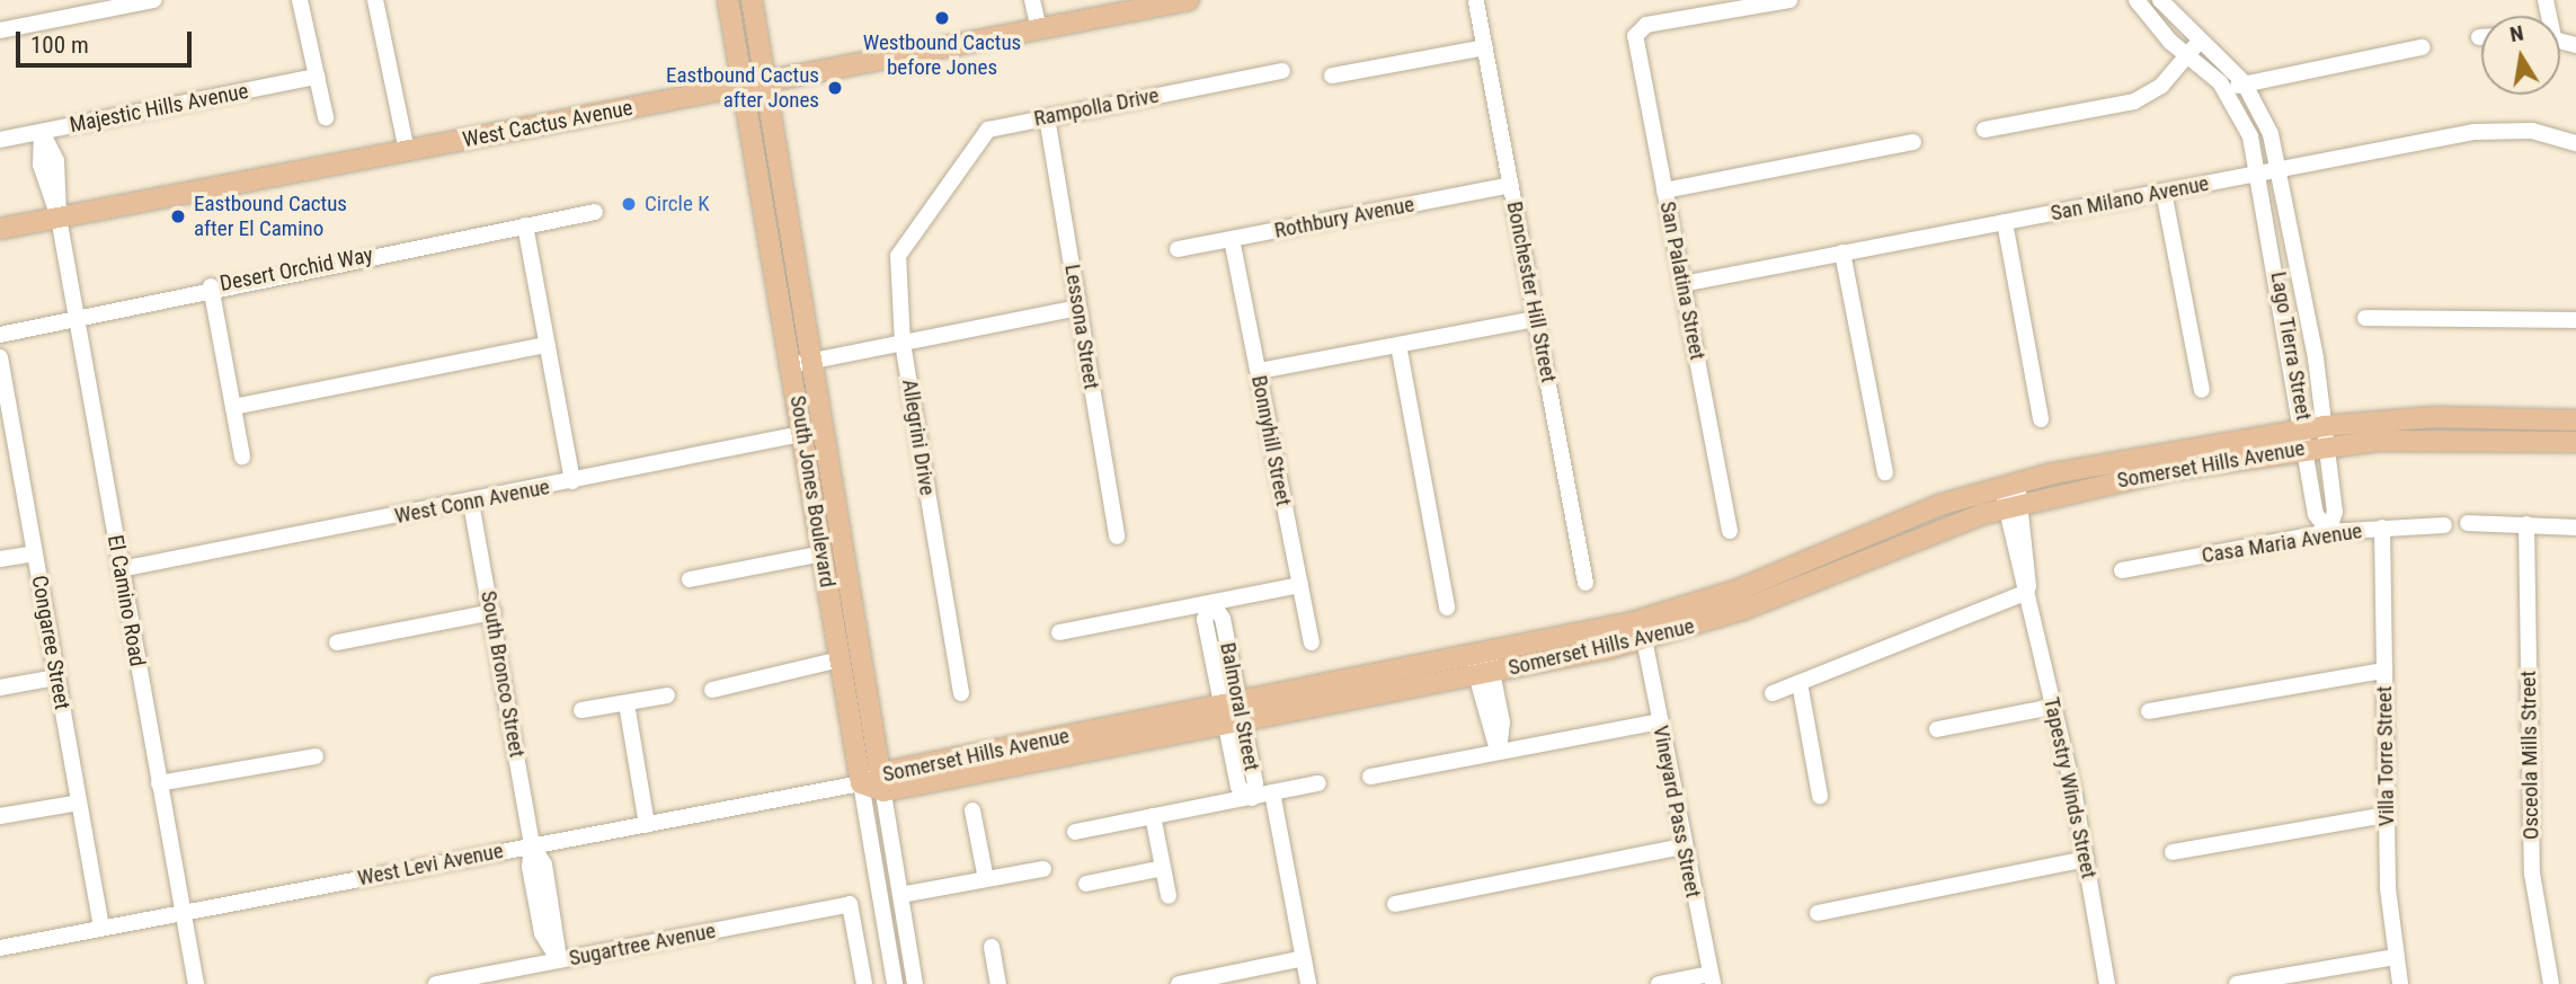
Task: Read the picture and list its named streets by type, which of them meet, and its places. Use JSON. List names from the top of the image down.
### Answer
{
  "streets": {
    "main road": ["West Cactus Avenue", "Somerset Hills Avenue", "South Jones Boulevard"],
    "street": [
      "Rampolla Drive",
      "Majestic Hills Avenue",
      "San Milano Avenue",
      "Rothbury Avenue",
      "Desert Orchid Way",
      "San Palatina Street",
      "Bonchester Hill Street",
      "Lessona Street",
      "Lago Tierra Street",
      "Allegrini Drive",
      "Bonnyhill Street",
      "West Conn Avenue",
      "Casa Maria Avenue",
      "El Camino Road",
      "Congaree Street",
      "South Bronco Street",
      "Balmoral Street",
      "Osceola Mills Street",
      "Villa Torre Street",
      "Tapestry Winds Street",
      "Vineyard Pass Street",
      "West Levi Avenue",
      "Sugartree Avenue"
    ]
  },
  "crossings": [
    ["Rampolla Drive", "Lessona Street"],
    ["Rampolla Drive", "Allegrini Drive"],
    ["Majestic Hills Avenue", "El Camino Road"],
    ["West Cactus Avenue", "South Jones Boulevard"],
    ["West Cactus Avenue", "El Camino Road"],
    ["San Milano Avenue", "San Palatina Street"],
    ["San Milano Avenue", "Lago Tierra Street"],
    ["Rothbury Avenue", "Bonchester Hill Street"],
    ["Rothbury Avenue", "Bonnyhill Street"],
    ["Desert Orchid Way", "El Camino Road"],
    ["Lago Tierra Street", "Somerset Hills Avenue"],
    ["Lago Tierra Street", "Casa Maria Avenue"],
    ["Somerset Hills Avenue", "South Jones Boulevard"],
    ["Somerset Hills Avenue", "Balmoral Street"],
    ["Somerset Hills Avenue", "Tapestry Winds Street"],
    ["Somerset Hills Avenue", "Vineyard Pass Street"],
    ["Somerset Hills Avenue", "West Levi Avenue"],
    ["South Jones Boulevard", "West Conn Avenue"],
    ["South Jones Boulevard", "West Levi Avenue"],
    ["West Conn Avenue", "El Camino Road"],
    ["West Conn Avenue", "South Bronco Street"],
    ["Casa Maria Avenue", "Villa Torre Street"],
    ["El Camino Road", "West Levi Avenue"],
    ["Congaree Street", "West Levi Avenue"],
    ["South Bronco Street", "West Levi Avenue"],
    ["South Bronco Street", "Sugartree Avenue"]
  ],
  "places": [
    "Westbound Cactus before Jones",
    "Eastbound Cactus after Jones",
    "Circle K",
    "Eastbound Cactus after El Camino"
  ],
  "scale_bar": "100 m",
  "north": "top"
}
